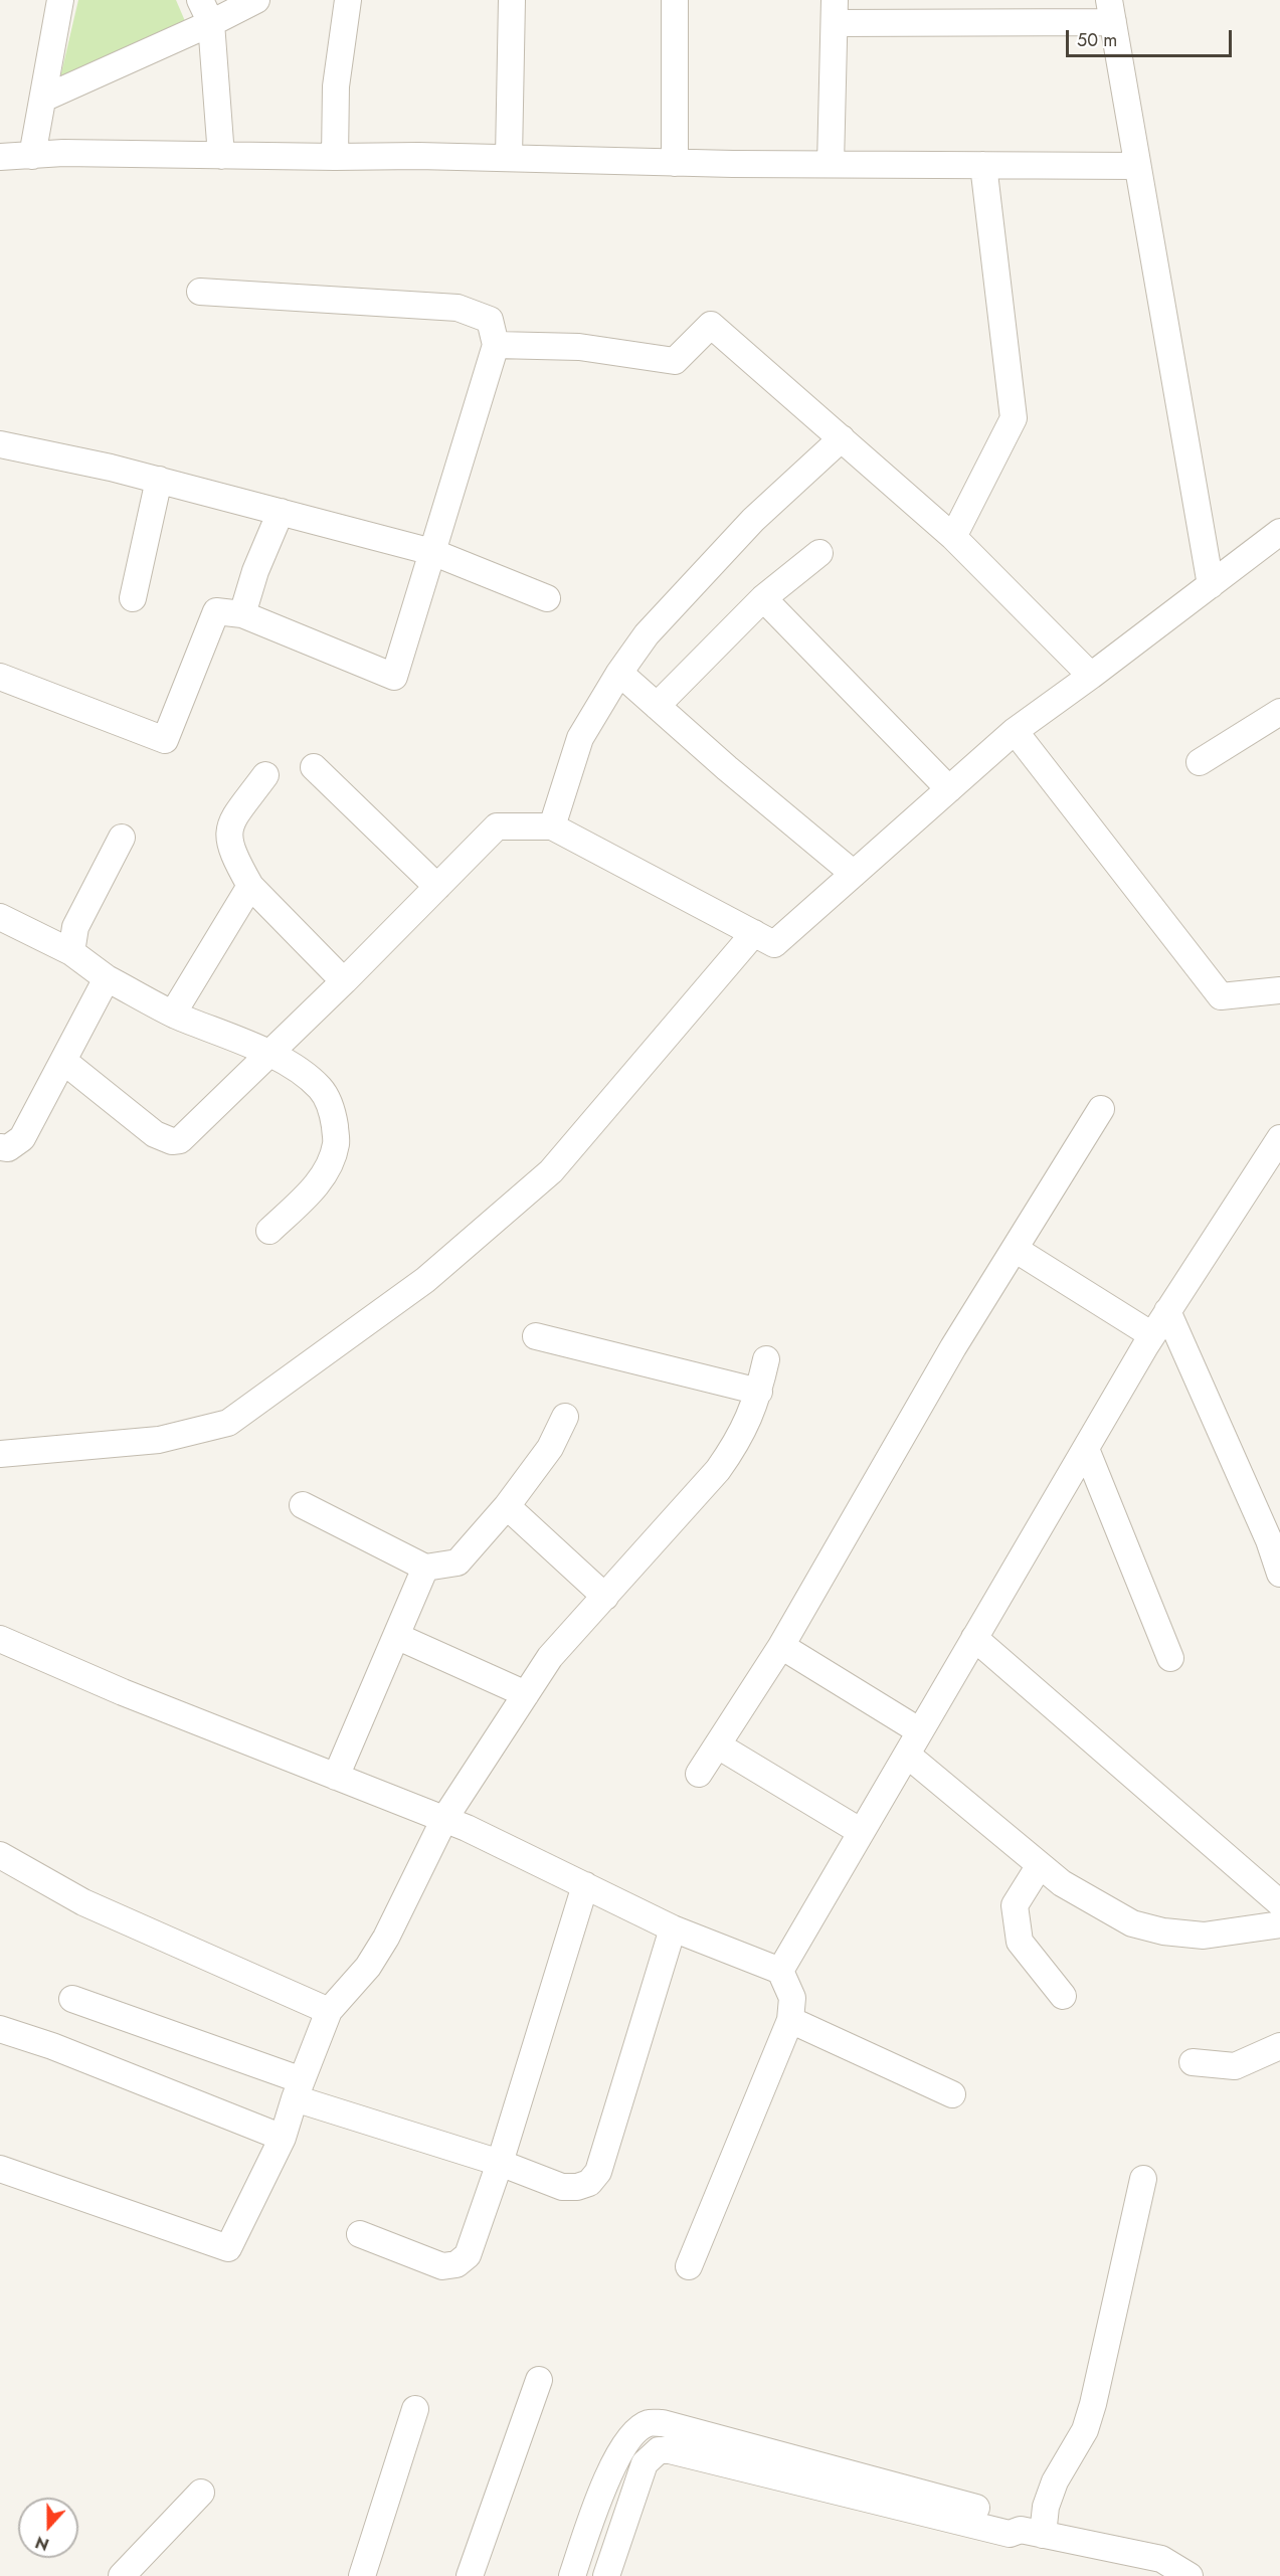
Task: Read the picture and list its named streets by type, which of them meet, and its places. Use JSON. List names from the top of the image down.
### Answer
{
  "scale_bar": "50 m",
  "north": "bottom"
}
